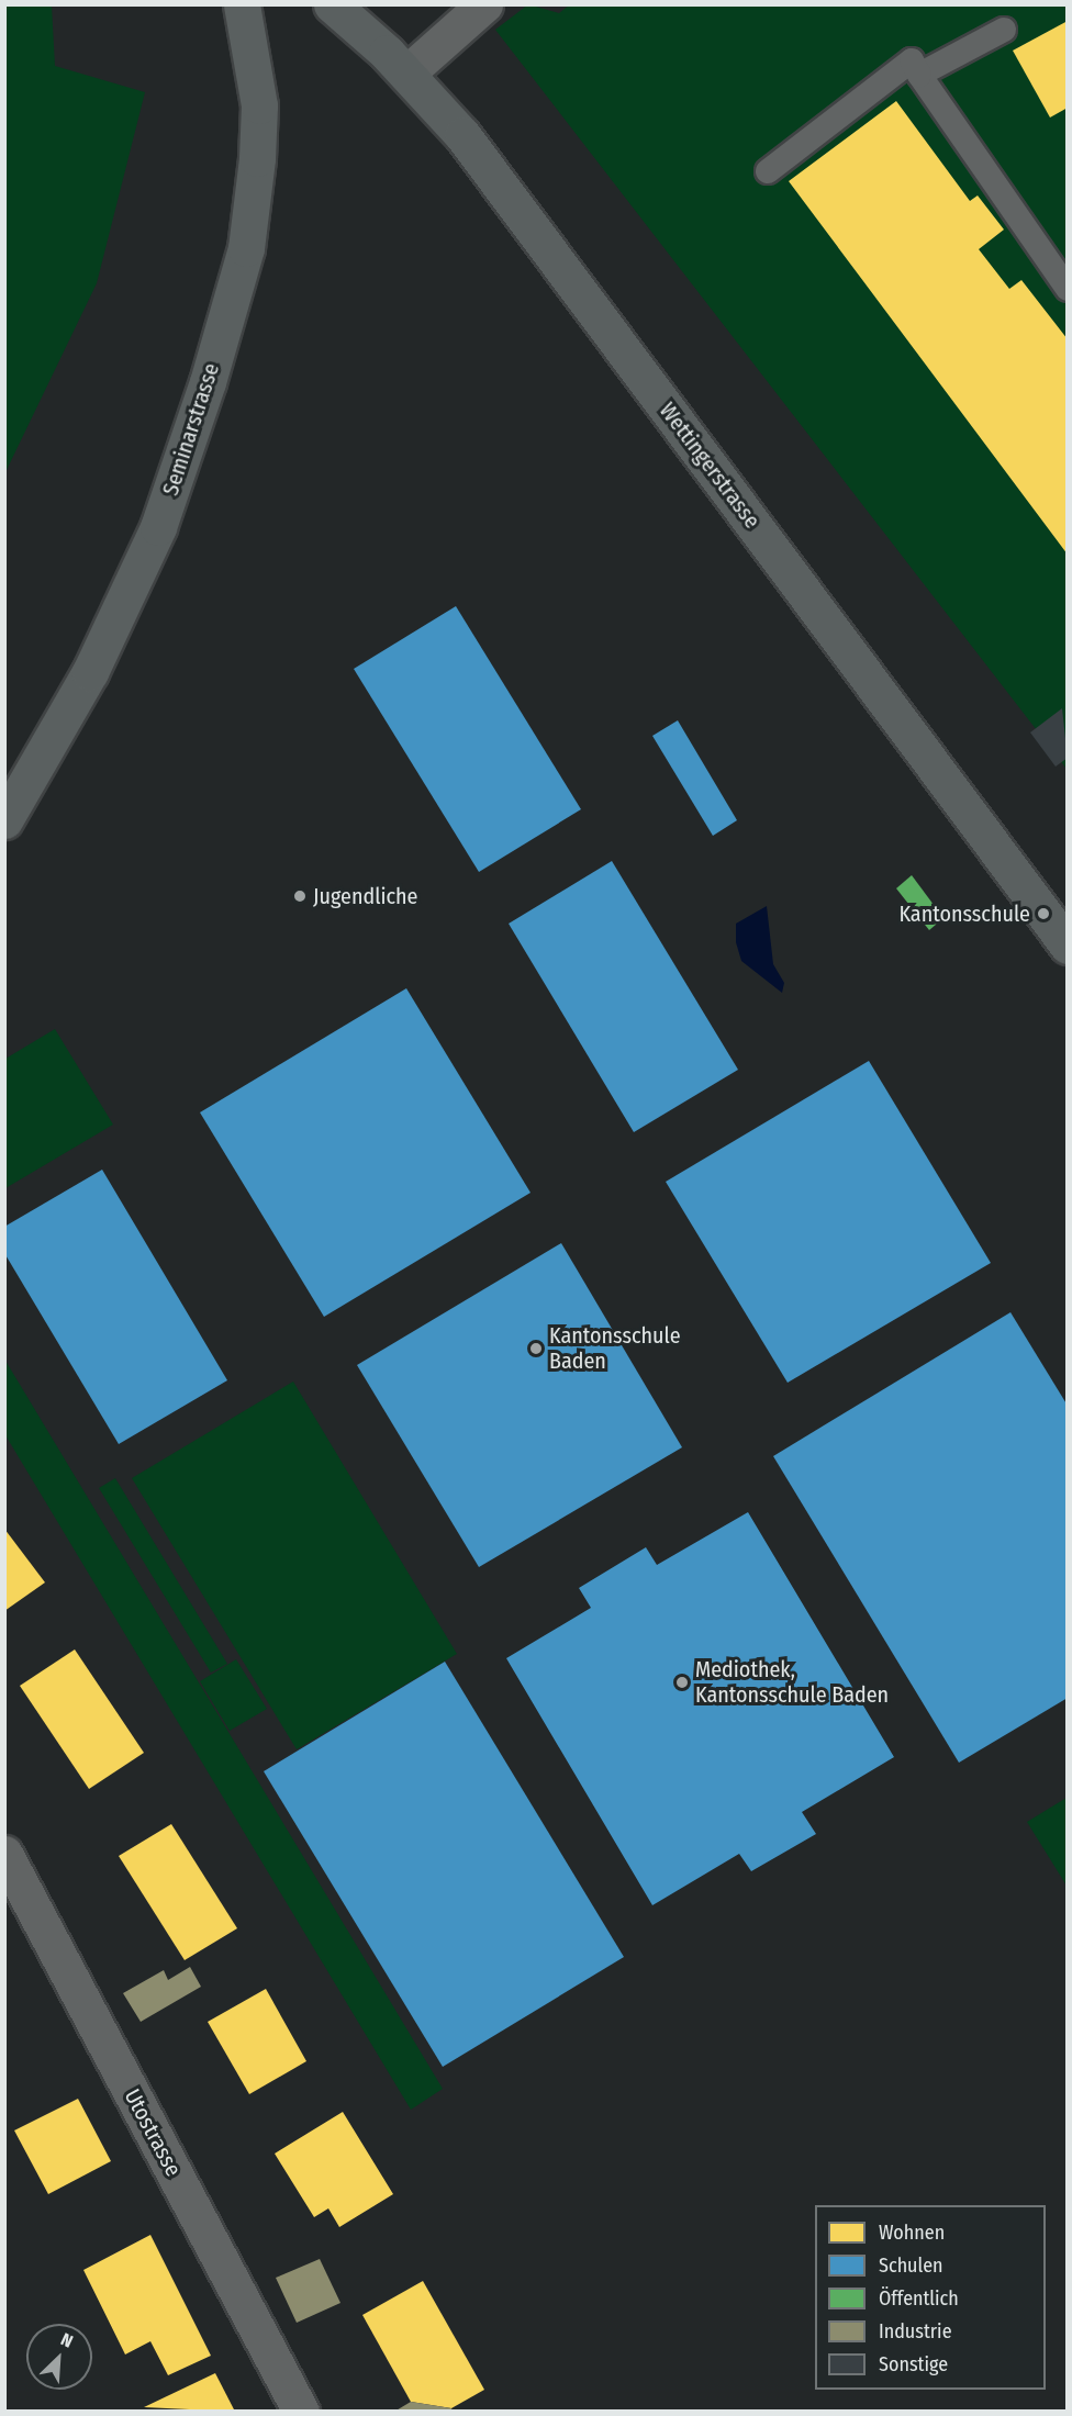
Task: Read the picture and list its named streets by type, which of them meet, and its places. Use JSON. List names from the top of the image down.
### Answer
{
  "streets": {
    "main road": ["Seminarstrasse", "Wettingerstrasse"],
    "street": ["Utostrasse"]
  },
  "places": [
    "Jugendliche",
    "Kantonsschule",
    "Kantonsschule Baden",
    "Mediothek, Kantonsschule Baden"
  ],
  "legend": [
    "Wohnen",
    "Schulen",
    "Öffentlich",
    "Industrie",
    "Sonstige"
  ],
  "north": "top right"
}
